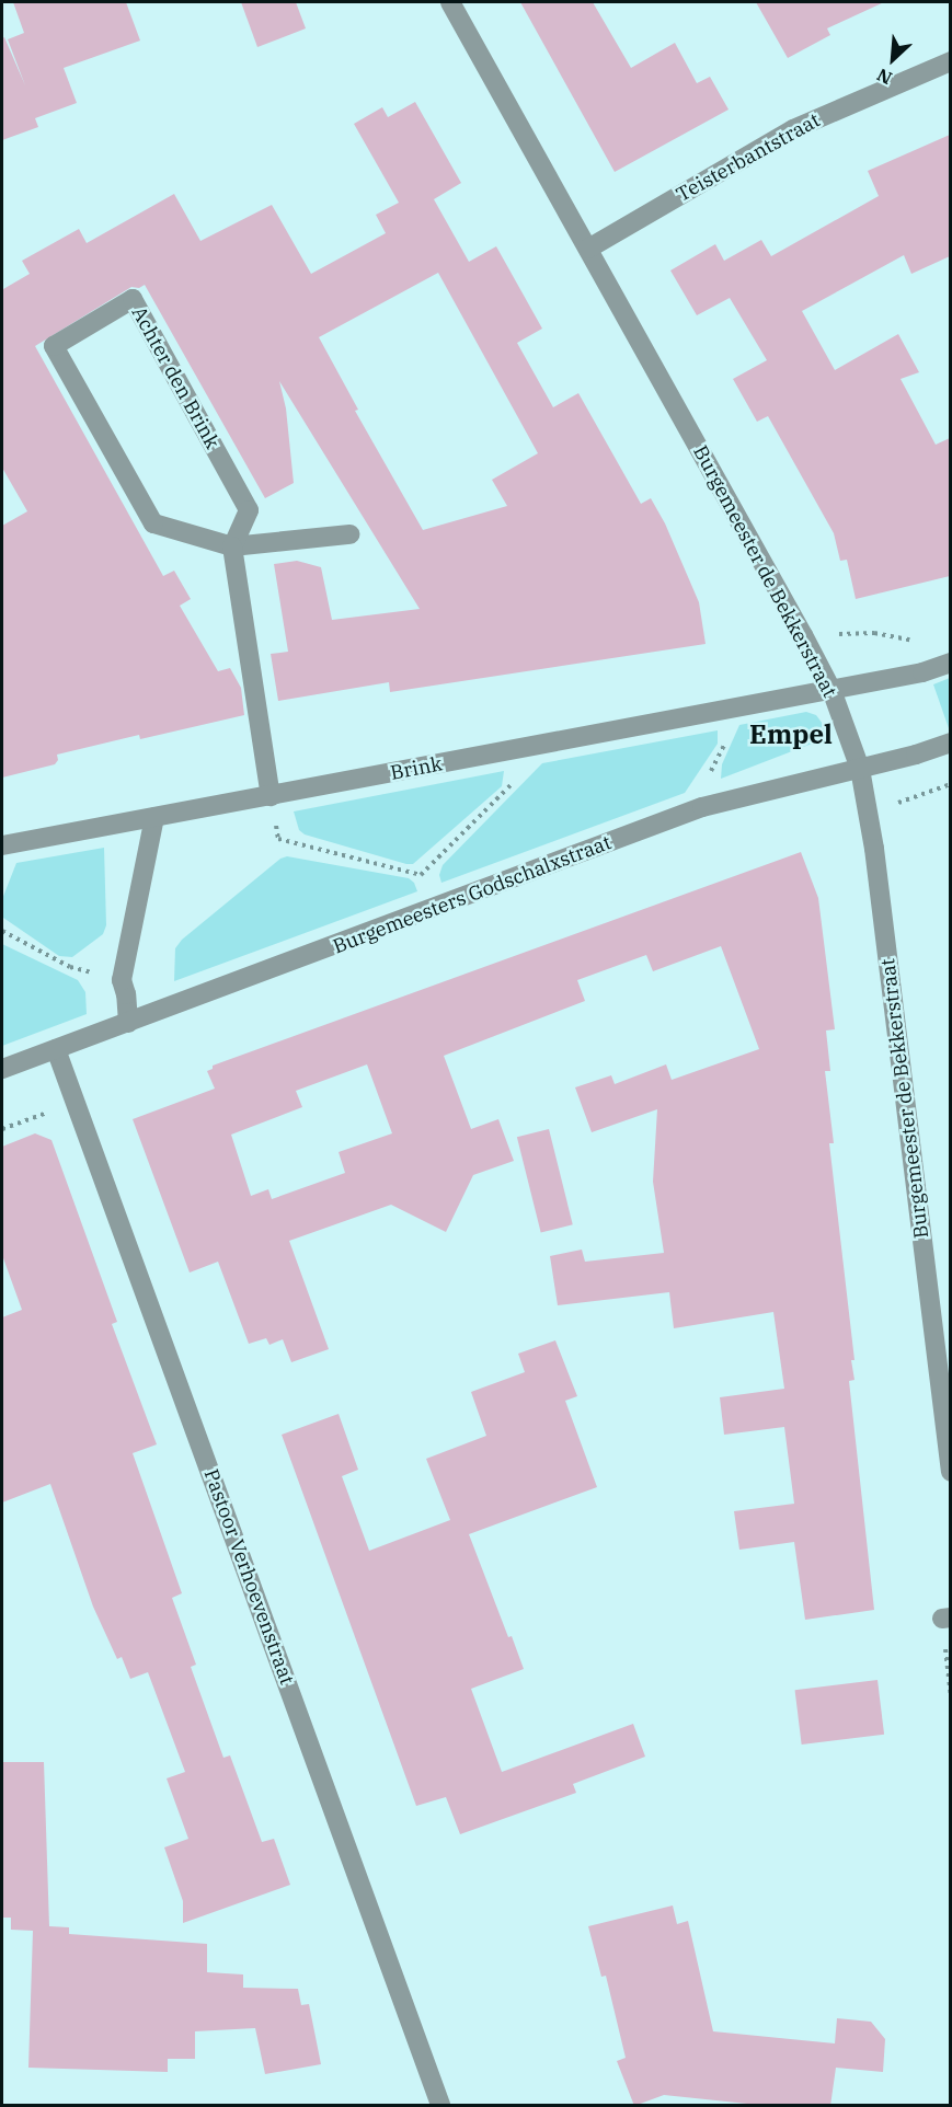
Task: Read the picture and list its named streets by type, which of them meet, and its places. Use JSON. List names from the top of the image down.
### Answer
{
  "streets": {
    "street": [
      "Teisterbantstraat",
      "Achter den Brink",
      "Burgemeester de Bekkerstraat",
      "Brink",
      "Burgemeesters Godschalxstraat",
      "Pastoor Verhoevenstraat"
    ]
  },
  "crossings": [
    ["Teisterbantstraat", "Burgemeester de Bekkerstraat"],
    ["Burgemeester de Bekkerstraat", "Brink"],
    ["Burgemeester de Bekkerstraat", "Burgemeesters Godschalxstraat"],
    ["Burgemeesters Godschalxstraat", "Pastoor Verhoevenstraat"]
  ],
  "districts": ["Empel"],
  "north": "bottom left"
}
